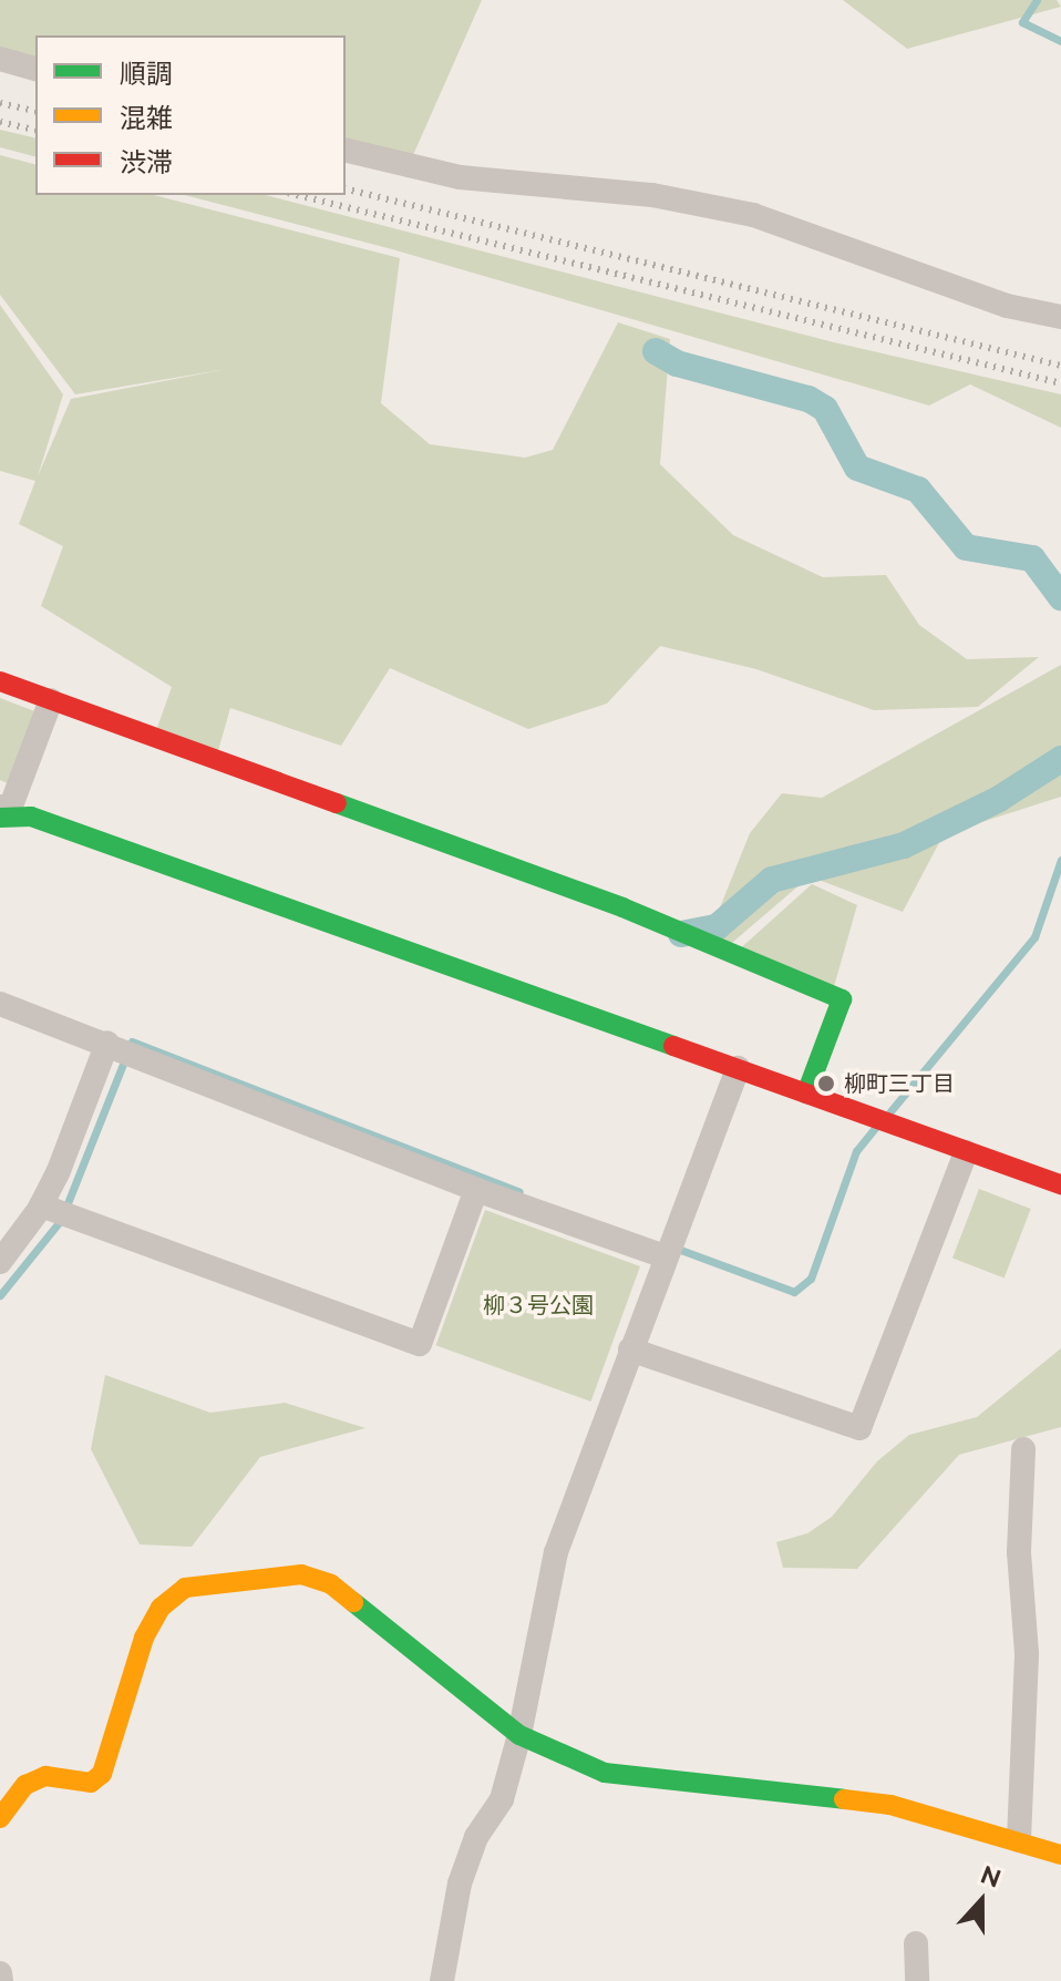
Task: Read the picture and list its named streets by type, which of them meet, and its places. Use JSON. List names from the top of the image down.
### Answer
{
  "parks": ["柳３号公園"],
  "places": ["柳町三丁目"],
  "legend": ["順調", "混雑", "渋滞"],
  "north": "top"
}
